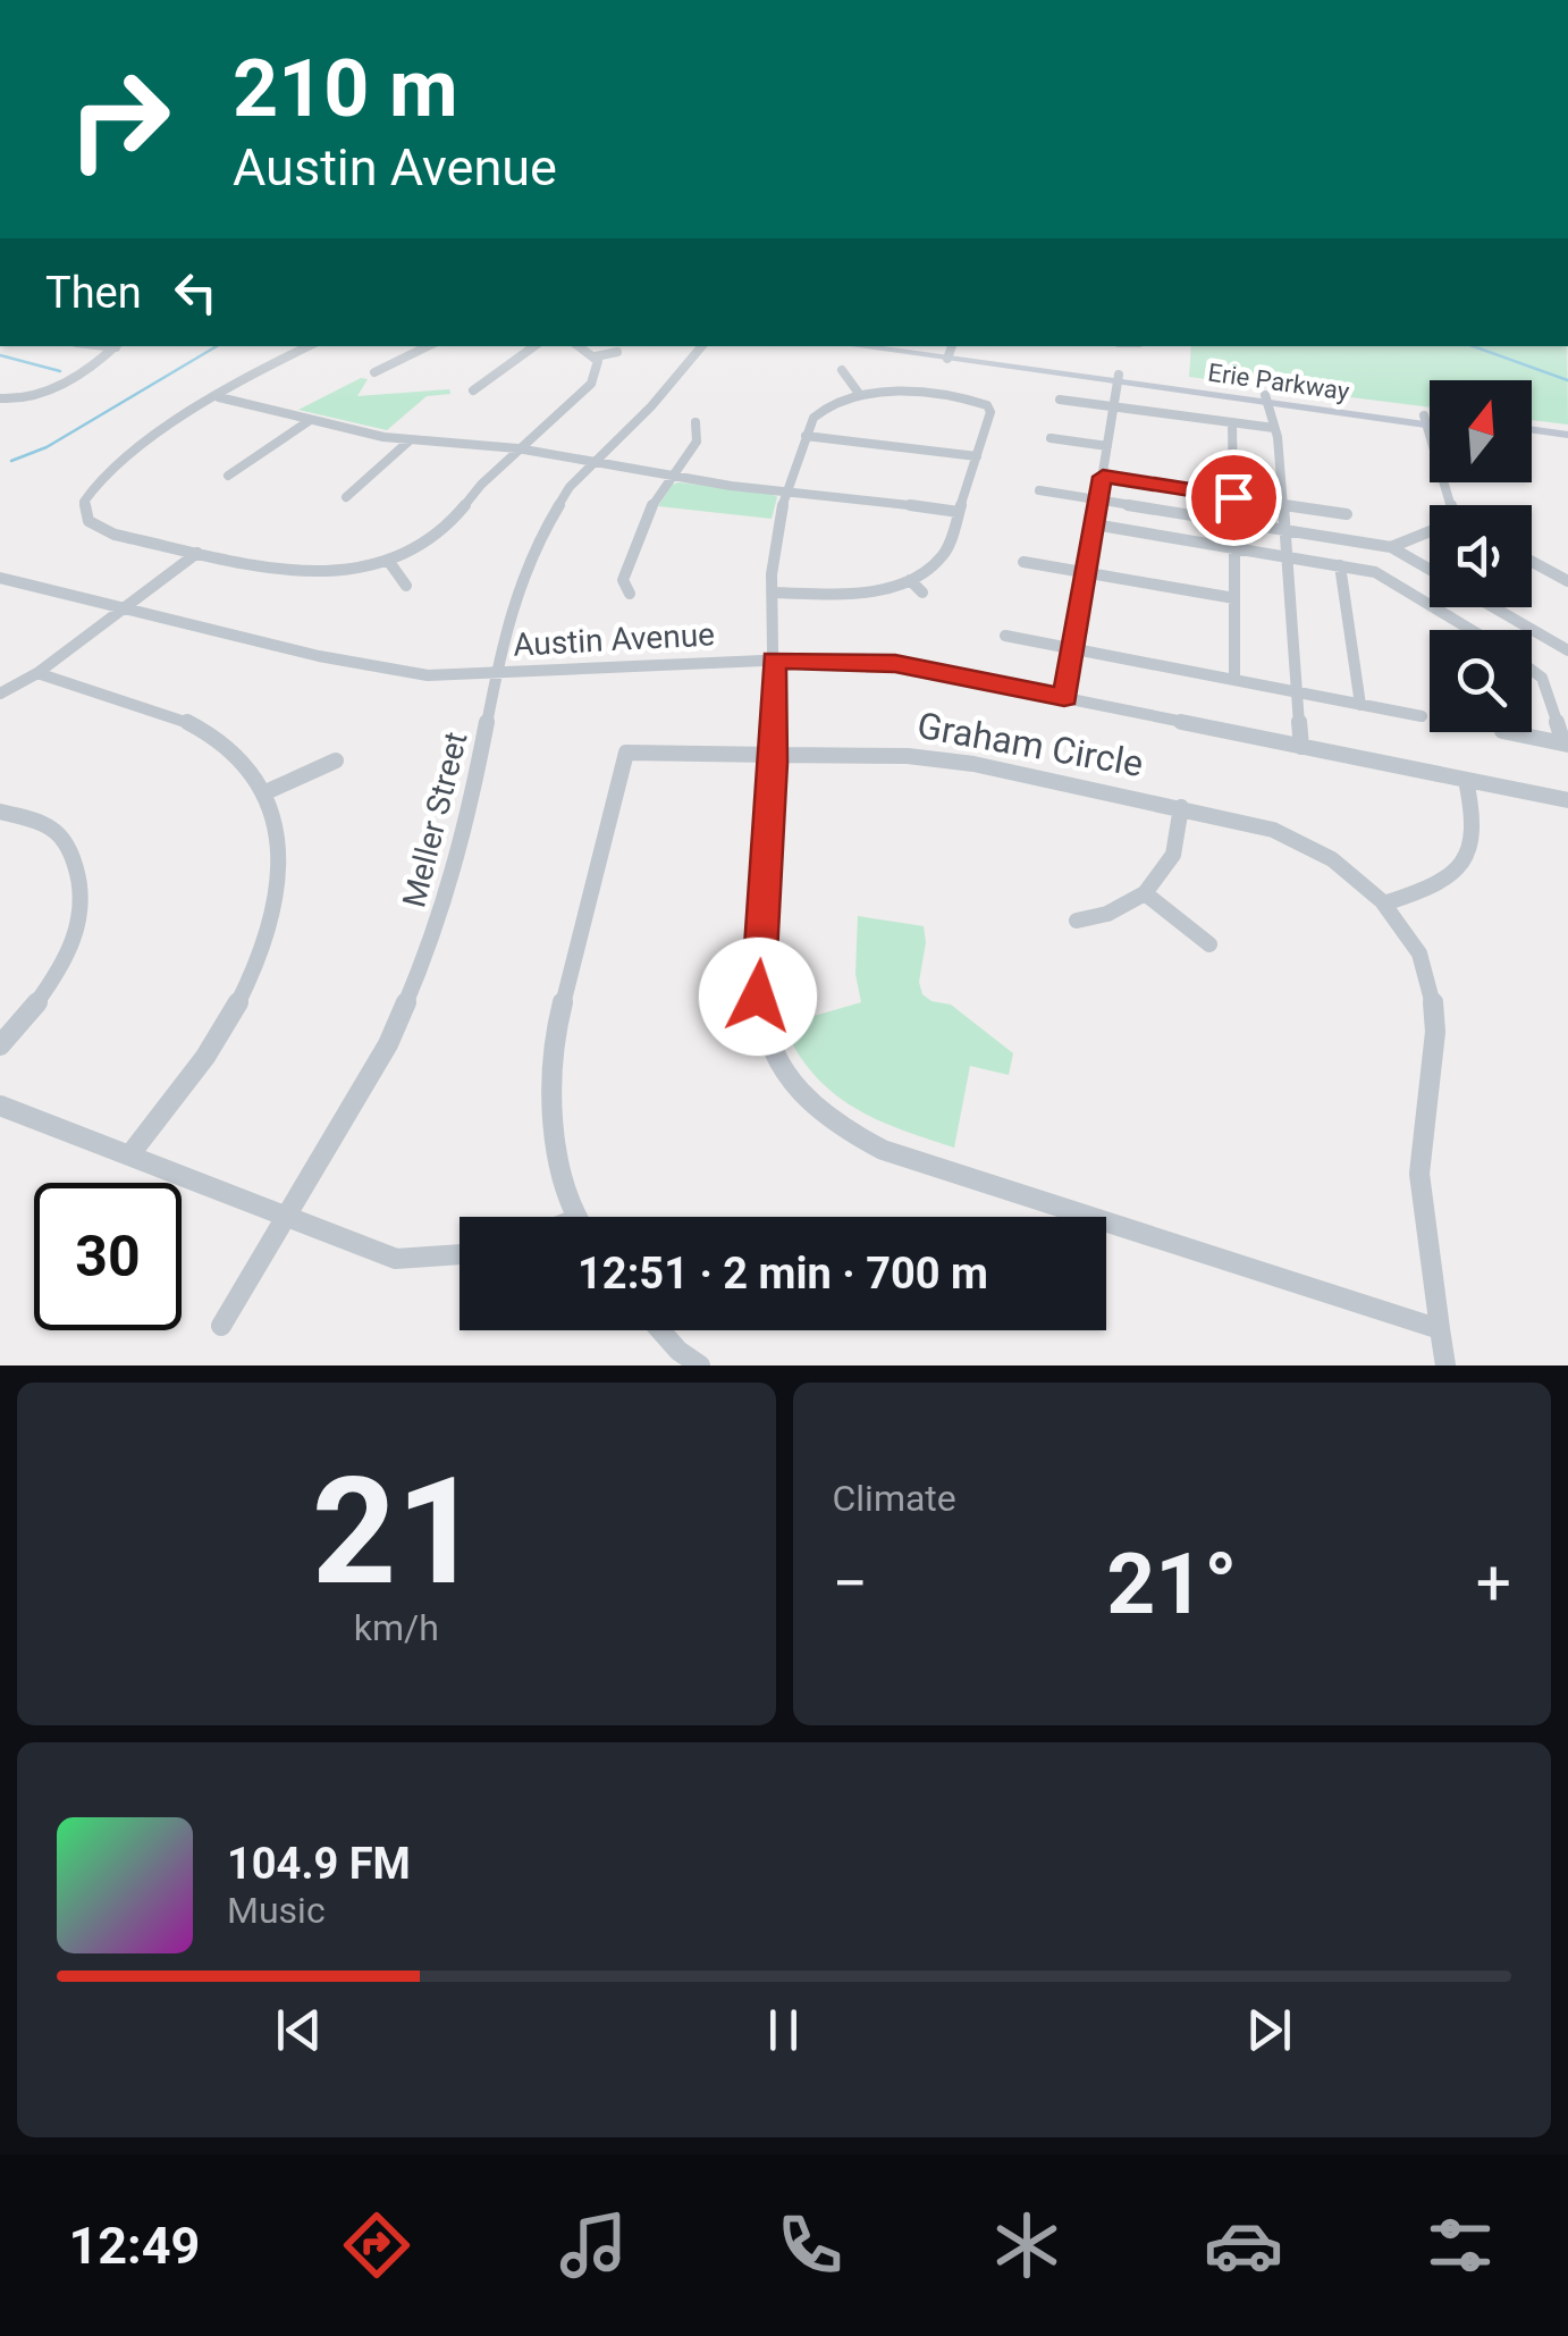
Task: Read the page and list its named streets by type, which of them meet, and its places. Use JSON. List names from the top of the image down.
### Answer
{
  "streets": {
    "main road": ["Erie Parkway"],
    "street": ["Austin Avenue", "Graham Circle", "Meller Street"]
  },
  "crossings": [
    ["Austin Avenue", "Meller Street"]
  ],
  "north": "top",
  "page": {
    "turn": ["210 m", "Austin Avenue"],
    "then": "Then",
    "limit": "30",
    "trip": "12:51 · 2 min · 700 m",
    "tile": [
      ["21", "km/h"],
      "Climate"
    ],
    "heat": ["−", "21°", "+"],
    "song": ["104.9 FM", "Music"],
    "tabs": "12:49"
  }
}
